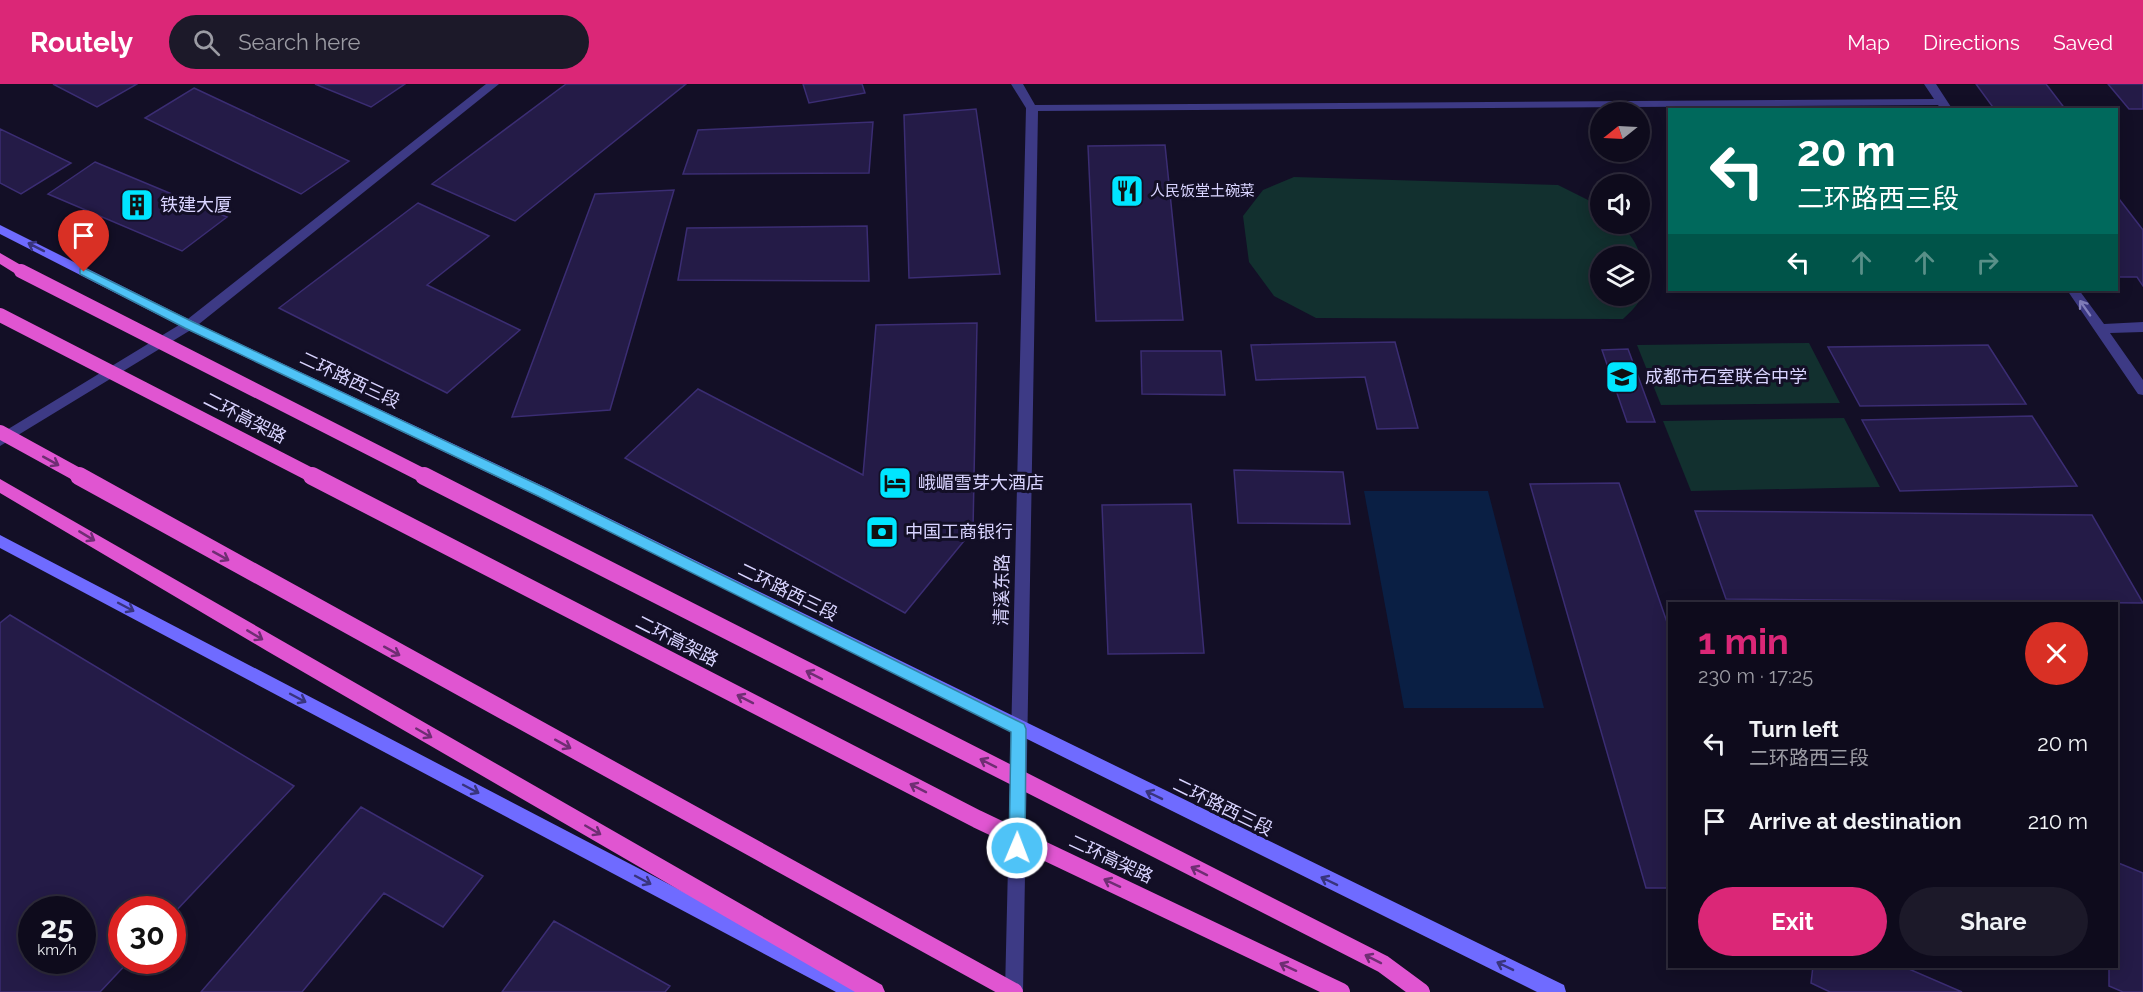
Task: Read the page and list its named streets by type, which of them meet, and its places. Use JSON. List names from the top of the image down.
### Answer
{
  "streets": {
    "highway": ["二环高架路"],
    "main road": ["二环路西三段"],
    "street": ["清溪东路"]
  },
  "crossings": [
    ["二环路西三段", "清溪东路"]
  ],
  "one_way": ["二环路西三段"],
  "places": {
    "restaurant": ["人民饭堂土碗菜"],
    "building": ["铁建大厦"],
    "school or university": ["成都市石室联合中学"],
    "hotel": ["峨嵋雪芽大酒店"],
    "bank": ["中国工商银行"]
  },
  "north": "left",
  "page": {
    "header": "Routely",
    "search": "Search here",
    "nav": ["Map", "Directions", "Saved"],
    "turn": ["20 m", "二环路西三段"],
    "heading": ["1 min", "230 m · 17:25"],
    "list": [
      {
        "name": "Turn left",
        "note": "二环路西三段",
        "value": "20 m"
      },
      {
        "name": "Arrive at destination",
        "value": "210 m"
      }
    ],
    "buttons": ["Exit", "Share"],
    "speed": "25 km/h",
    "limit": "30"
  }
}
